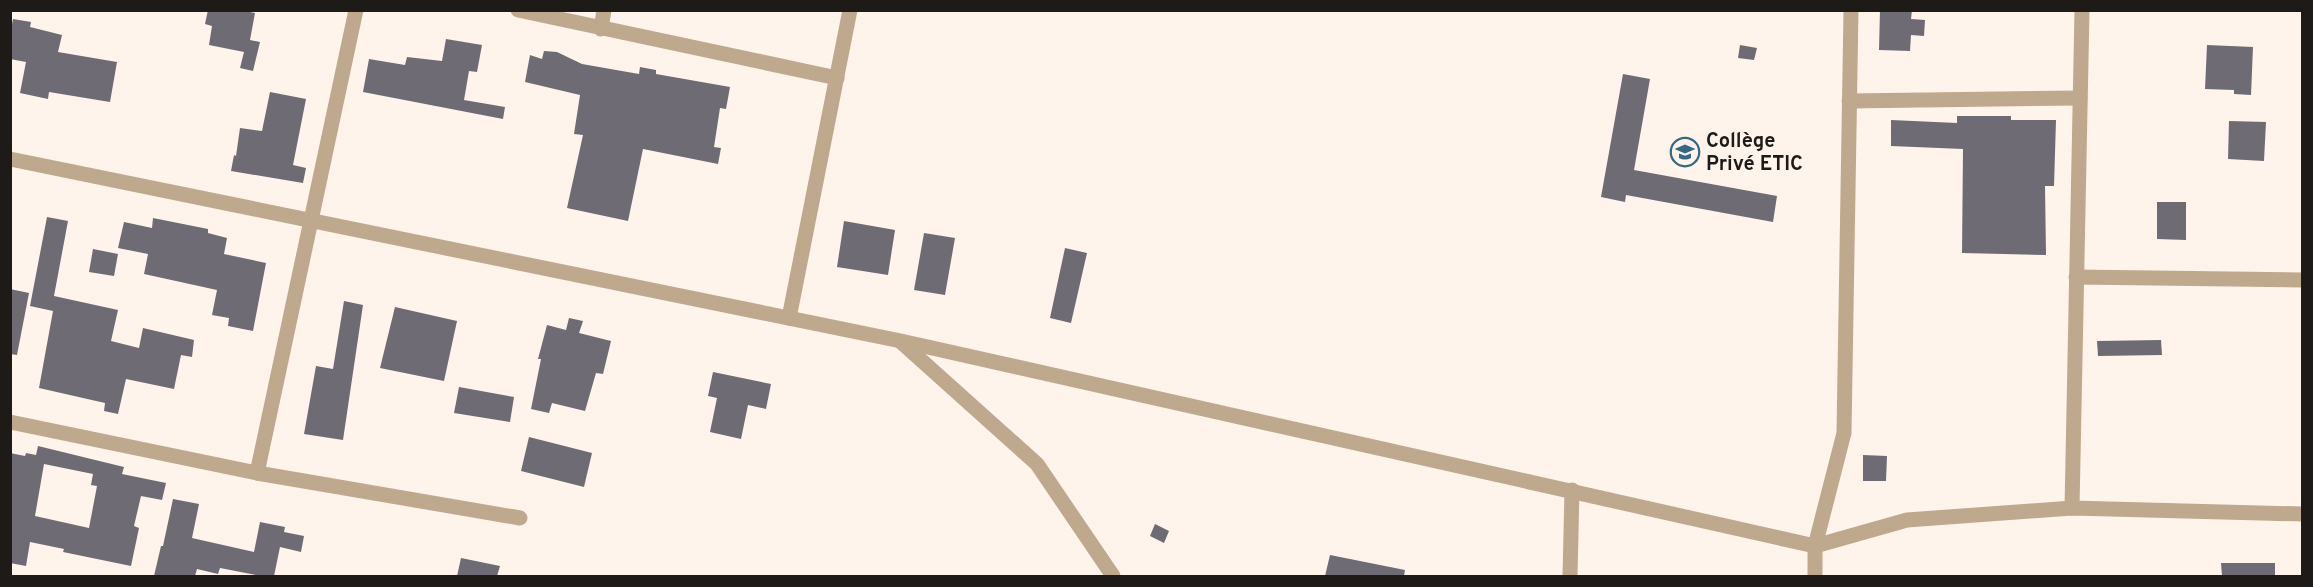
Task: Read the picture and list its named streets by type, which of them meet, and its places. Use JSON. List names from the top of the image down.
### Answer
{
  "places": {
    "school or university": ["Collège Privé ETIC"]
  }
}
